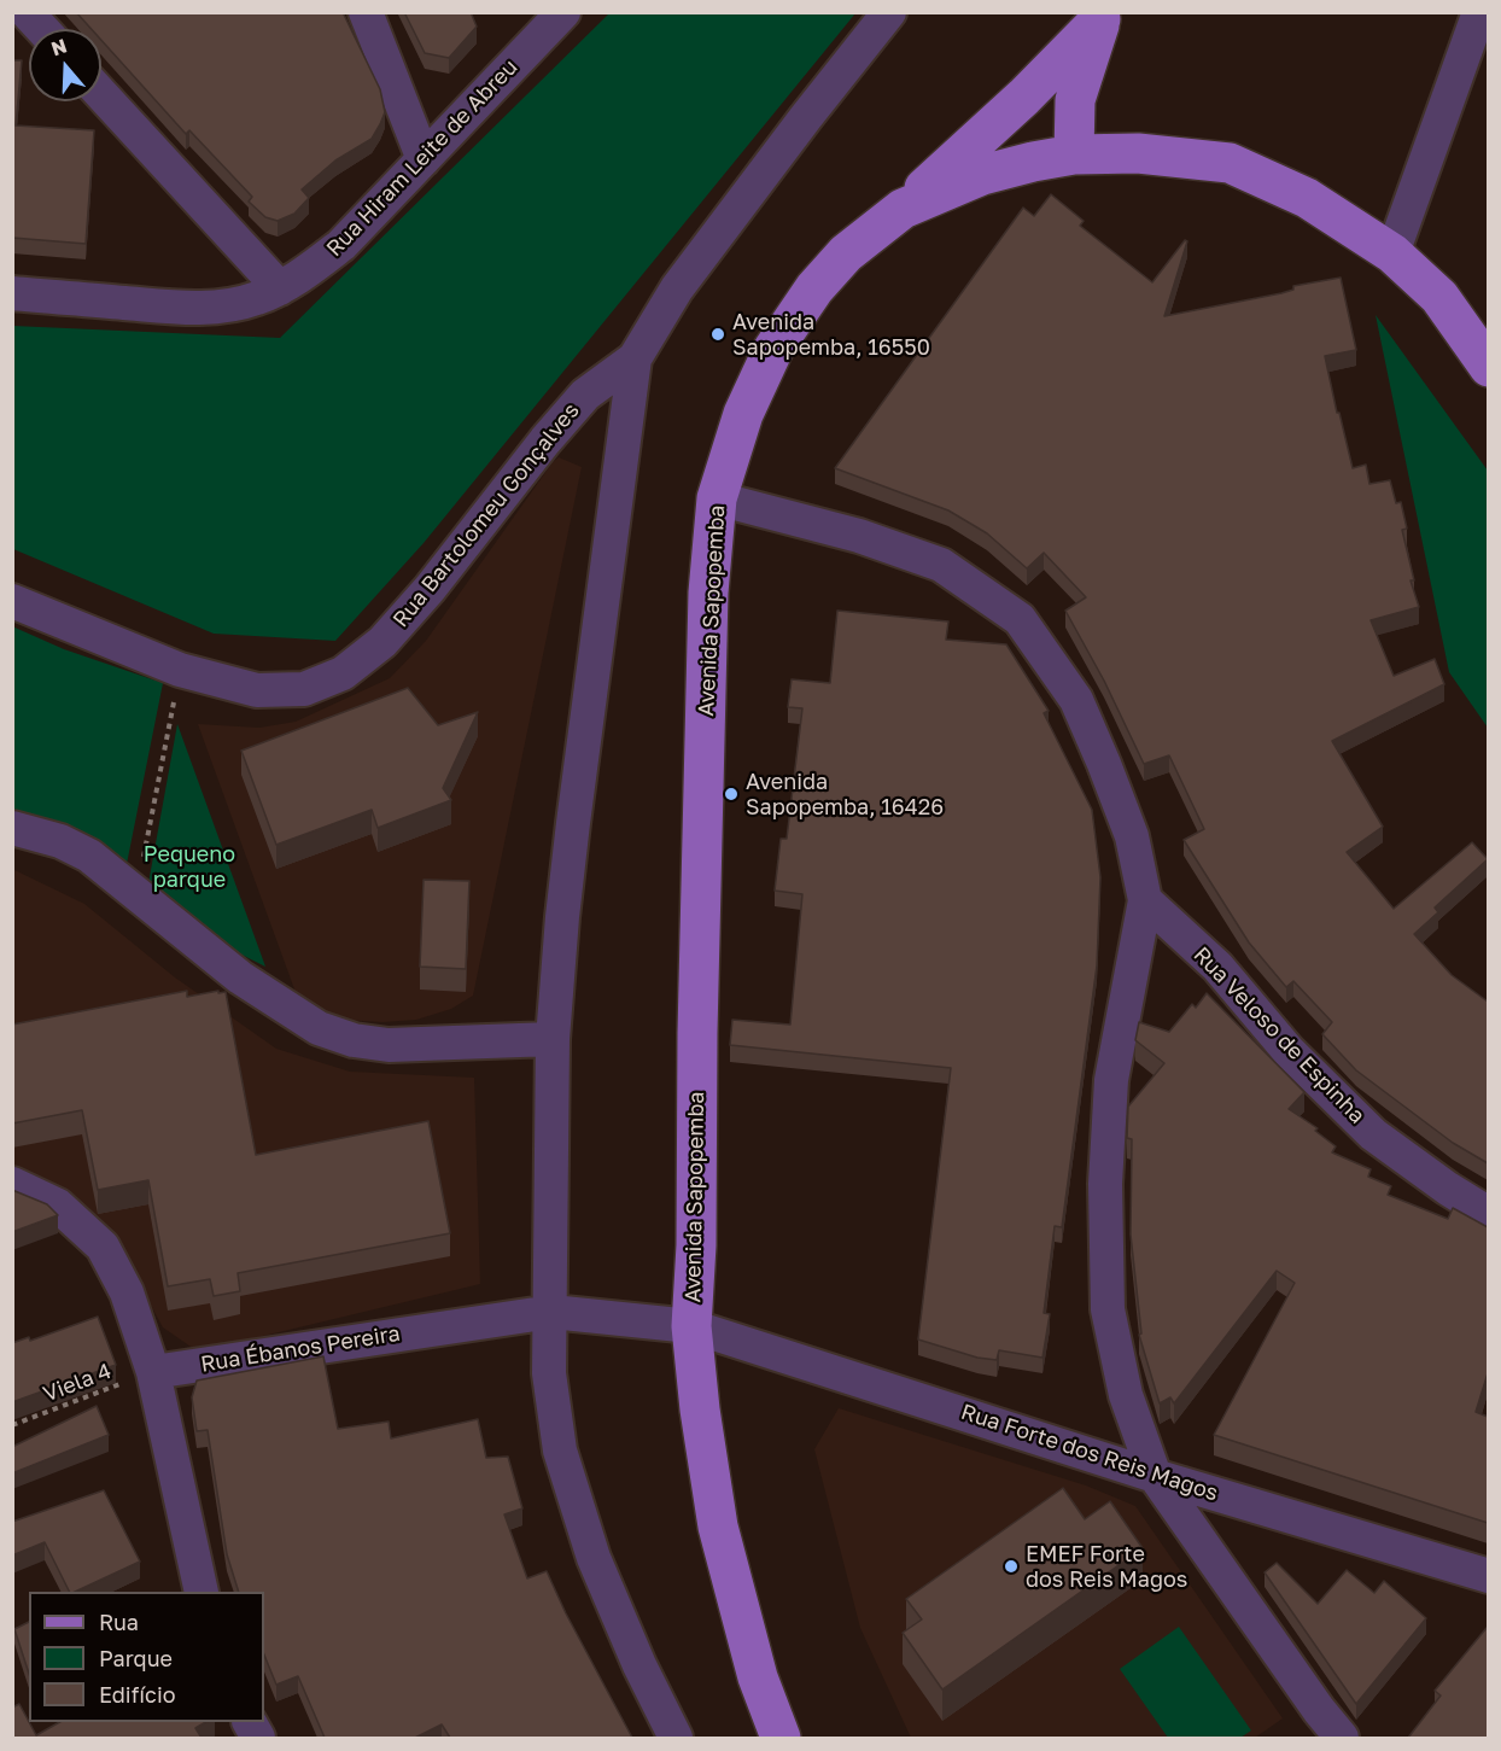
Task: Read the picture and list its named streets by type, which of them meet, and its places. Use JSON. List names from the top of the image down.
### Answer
{
  "streets": {
    "main road": ["Avenida Sapopemba"],
    "street": [
      "Rua Hiram Leite de Abreu",
      "Rua Bartolomeu Gonçalves",
      "Rua Veloso de Espinha",
      "Rua Ébanos Pereira",
      "Rua Forte dos Reis Magos"
    ],
    "path": ["Viela 4"]
  },
  "crossings": [
    ["Avenida Sapopemba", "Rua Ébanos Pereira"],
    ["Avenida Sapopemba", "Rua Forte dos Reis Magos"],
    ["Rua Ébanos Pereira", "Viela 4"],
    ["Rua Ébanos Pereira", "Rua Forte dos Reis Magos"]
  ],
  "parks": ["Pequeno parque"],
  "places": ["Avenida Sapopemba, 16550", "Avenida Sapopemba, 16426", "EMEF Forte dos Reis Magos"],
  "legend": ["Rua", "Parque", "Edifício"],
  "north": "top"
}
